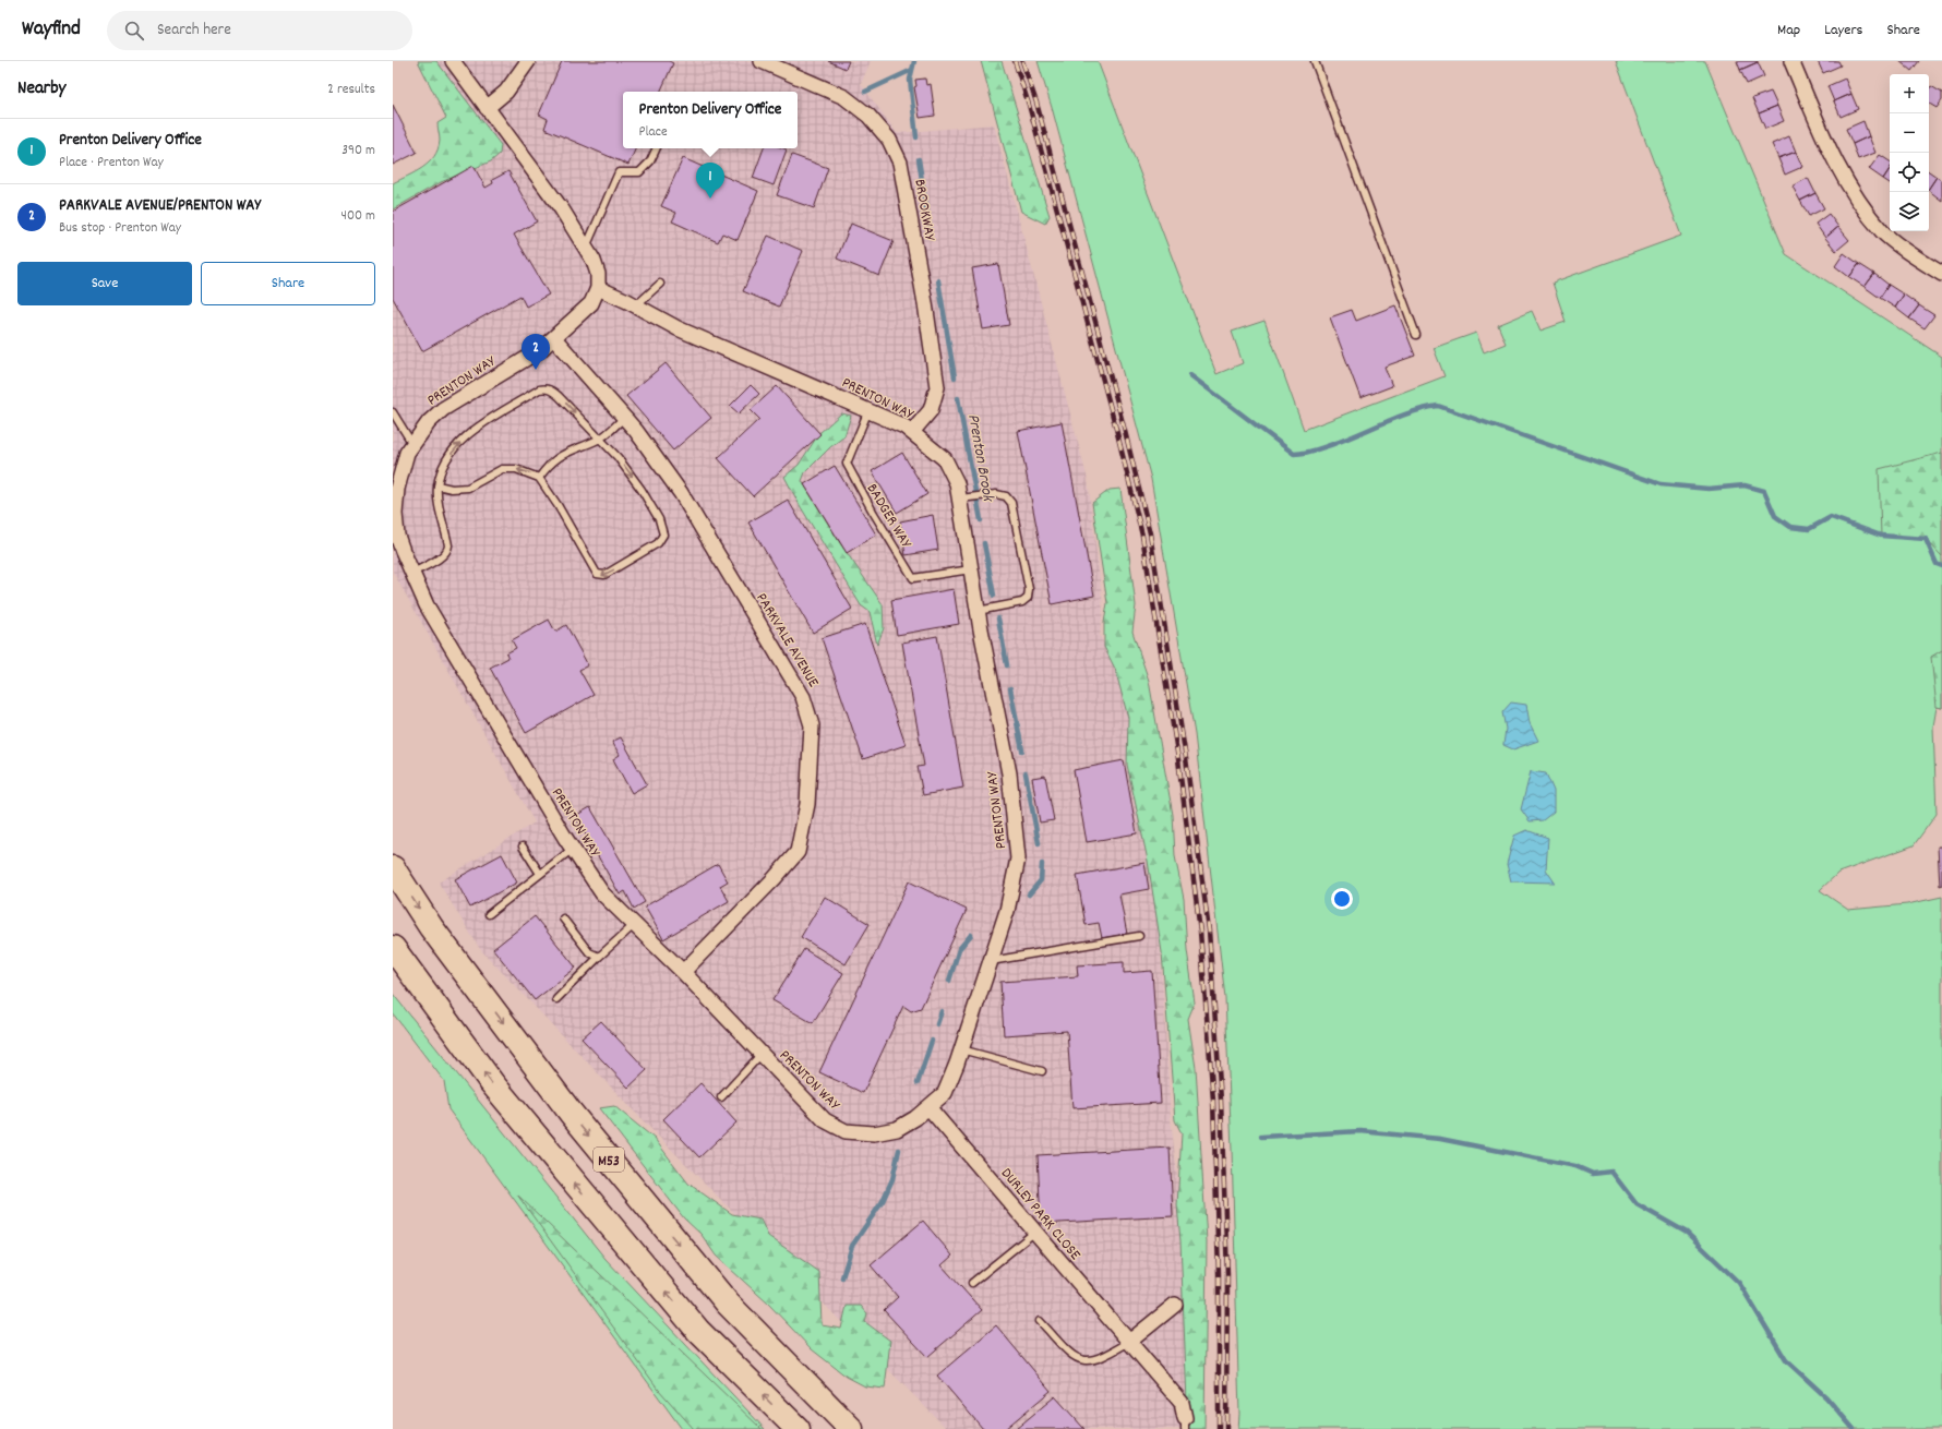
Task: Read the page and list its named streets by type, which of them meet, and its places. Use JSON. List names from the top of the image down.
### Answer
{
  "streets": {
    "highway": ["M53"],
    "street": [
      "BROOKWAY",
      "PRENTON WAY",
      "PARKVALE AVENUE",
      "DURLEY PARK CLOSE"
    ],
    "lane": ["BADGER WAY"]
  },
  "crossings": [
    ["BROOKWAY", "PRENTON WAY"],
    ["PRENTON WAY", "BADGER WAY"],
    ["PRENTON WAY", "PARKVALE AVENUE"],
    ["PRENTON WAY", "DURLEY PARK CLOSE"]
  ],
  "water": ["Prenton Brook"],
  "page": {
    "header": "Wayfind",
    "search": "Search here",
    "nav": ["Map", "Layers", "Share"],
    "heading": ["Nearby", "2 results"],
    "map_buttons": ["+", "−"],
    "popup": ["Prenton Delivery Office", "Place"],
    "list": [
      {
        "mark": "1",
        "name": "Prenton Delivery Office",
        "note": "Place · Prenton Way",
        "value": "390 m"
      },
      {
        "mark": "2",
        "name": "PARKVALE AVENUE/PRENTON WAY",
        "note": "Bus stop · Prenton Way",
        "value": "400 m"
      }
    ],
    "pins": ["1", "2"],
    "buttons": ["Save", "Share"]
  }
}
